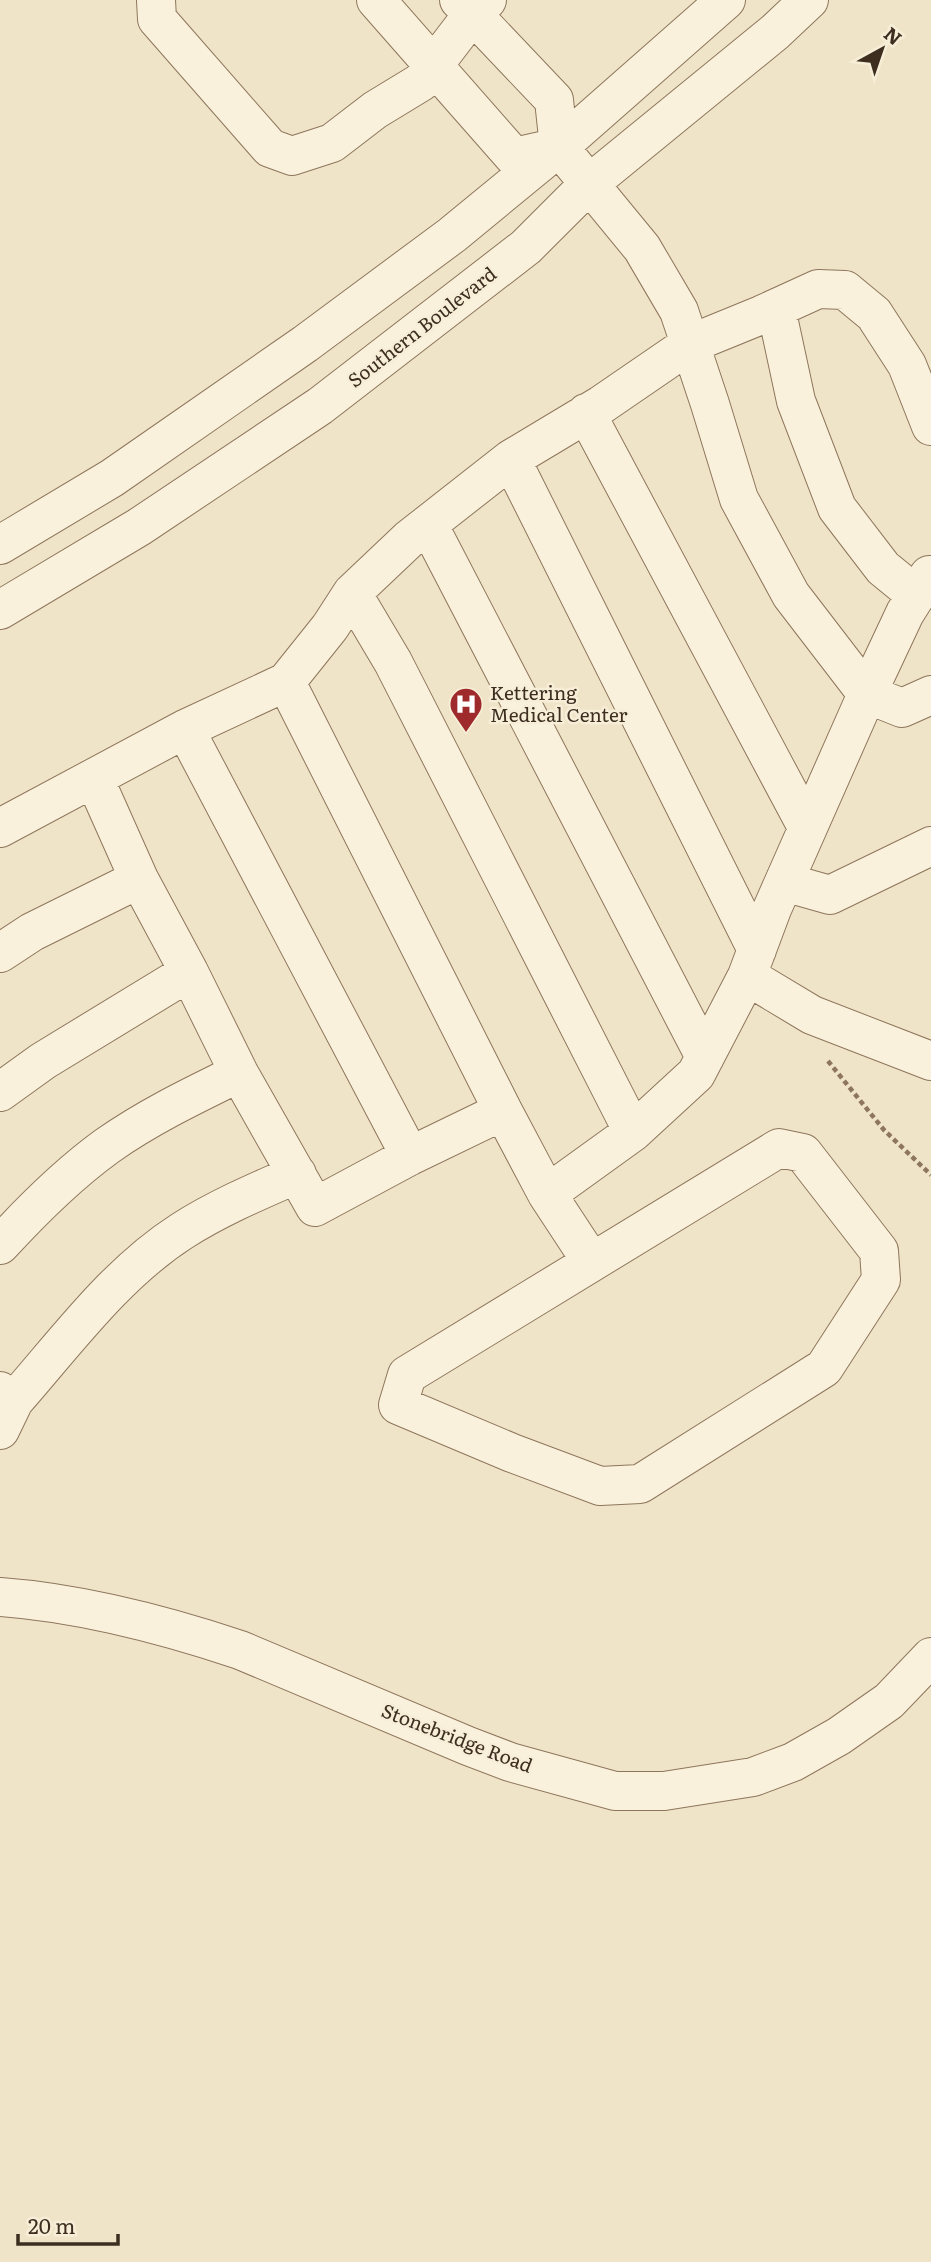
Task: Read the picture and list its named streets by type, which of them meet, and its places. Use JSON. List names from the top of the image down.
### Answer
{
  "streets": {
    "street": ["Southern Boulevard", "Stonebridge Road"]
  },
  "places": {
    "hospital": ["Kettering Medical Center"]
  },
  "scale_bar": "20 m",
  "north": "top right"
}
